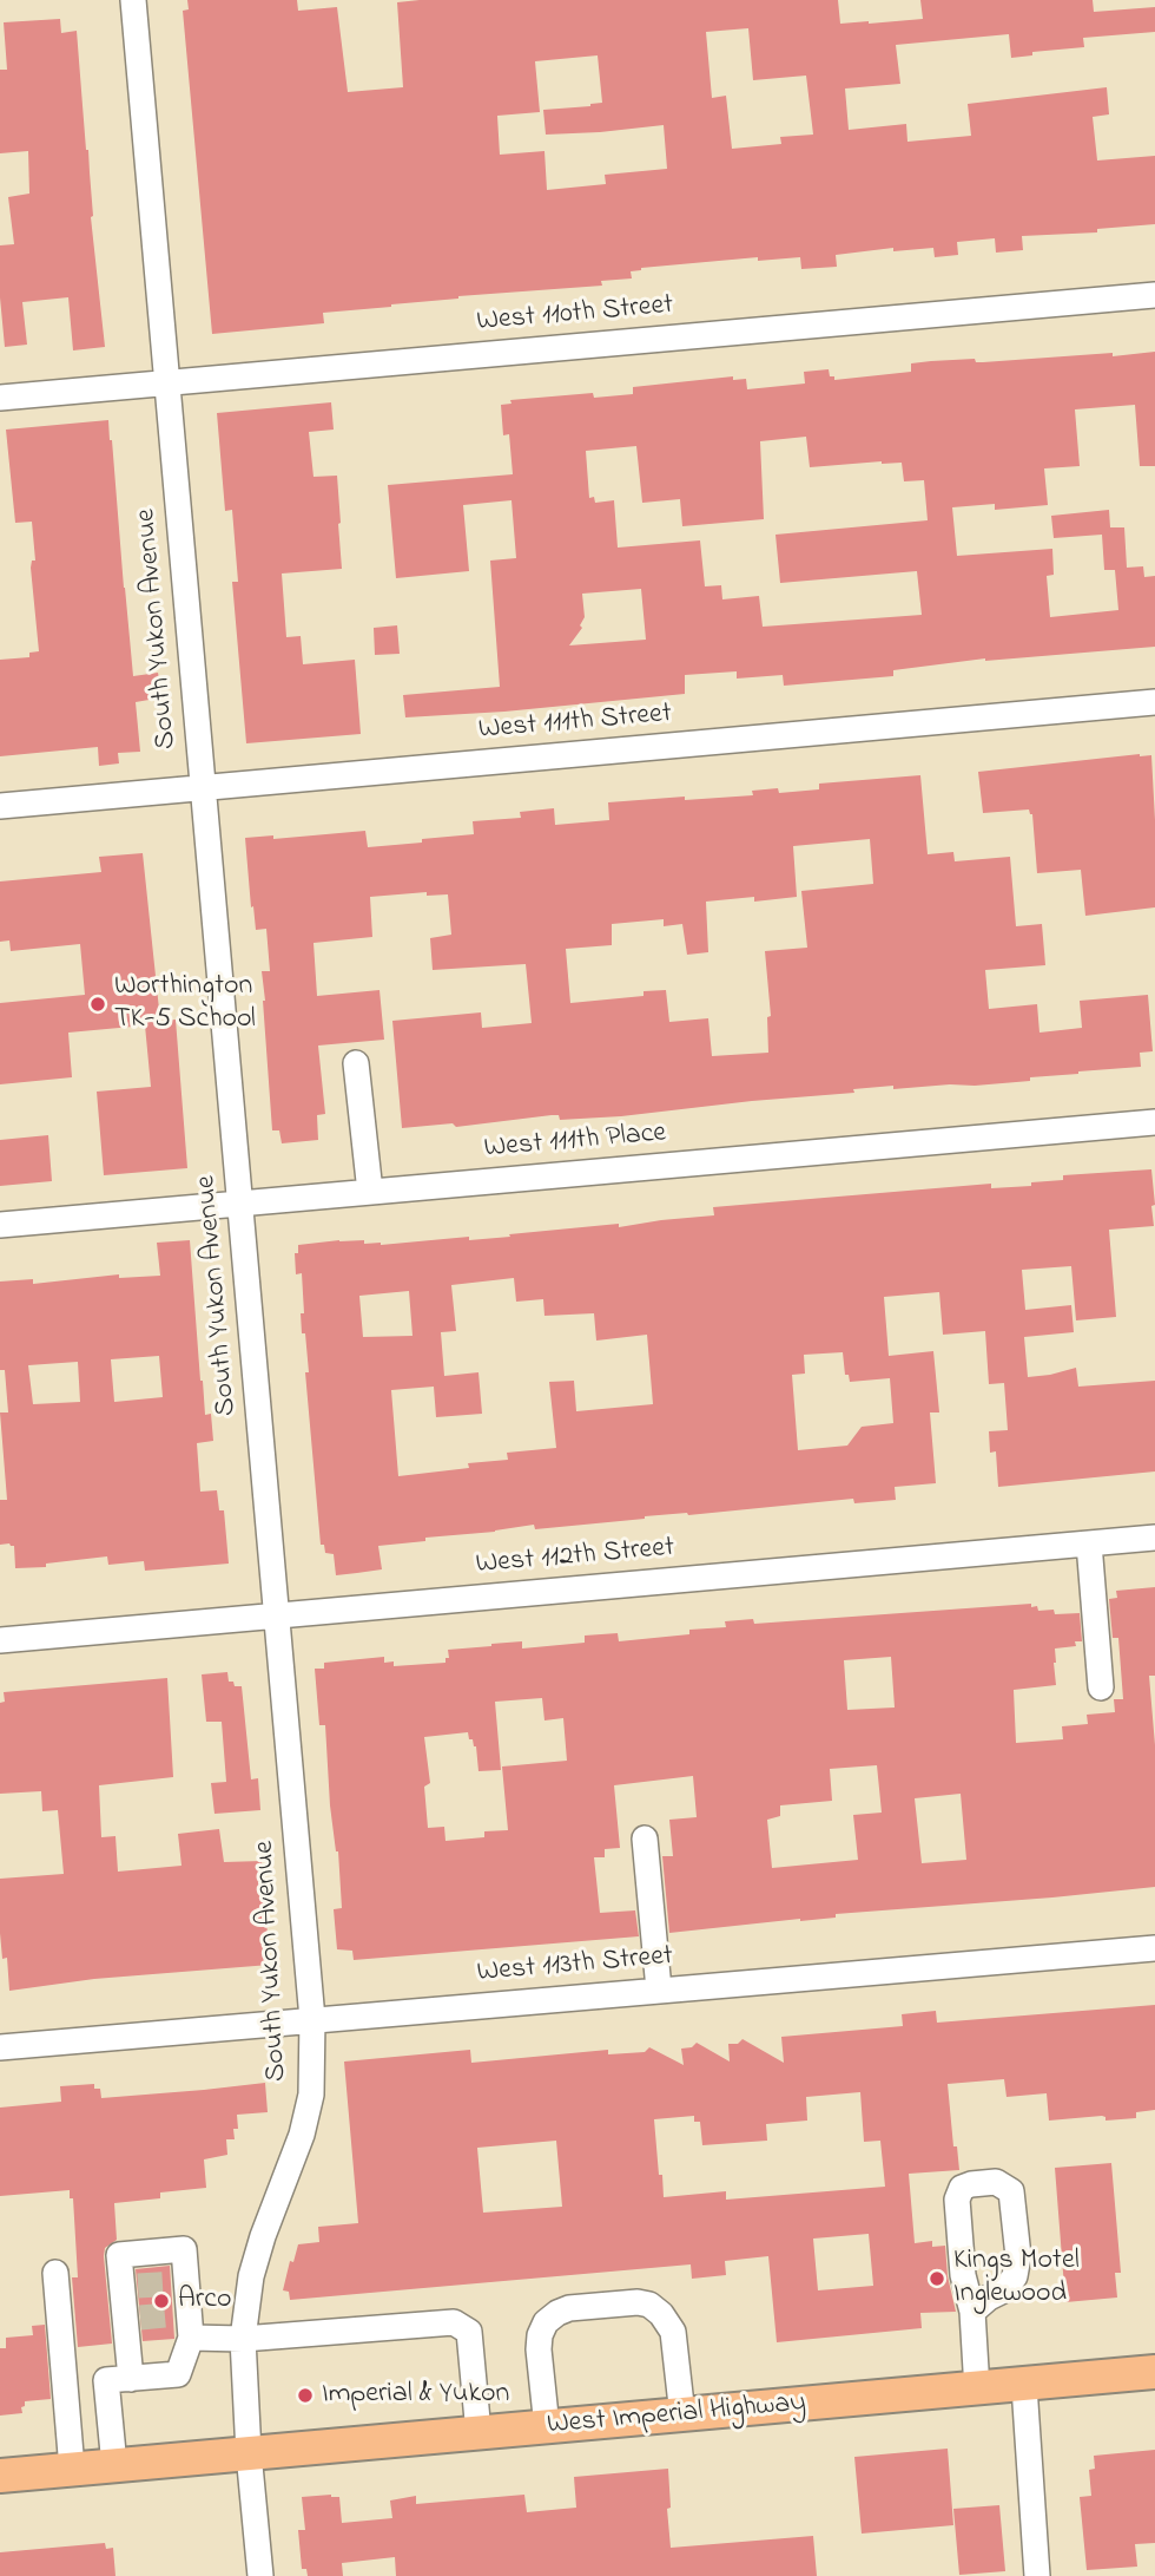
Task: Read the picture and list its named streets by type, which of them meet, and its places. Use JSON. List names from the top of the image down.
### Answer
{
  "streets": {
    "main road": ["West Imperial Highway"],
    "street": [
      "West 110th Street",
      "South Yukon Avenue",
      "West 111th Street",
      "West 111th Place",
      "West 112th Street",
      "West 113th Street"
    ]
  },
  "crossings": [
    ["West 110th Street", "South Yukon Avenue"],
    ["South Yukon Avenue", "West 111th Street"],
    ["South Yukon Avenue", "West 111th Place"],
    ["South Yukon Avenue", "West 112th Street"],
    ["South Yukon Avenue", "West 113th Street"],
    ["South Yukon Avenue", "West Imperial Highway"]
  ],
  "places": [
    "Worthington TK-5 School",
    "Kings Motel Inglewood",
    "Arco",
    "Imperial & Yukon"
  ]
}
